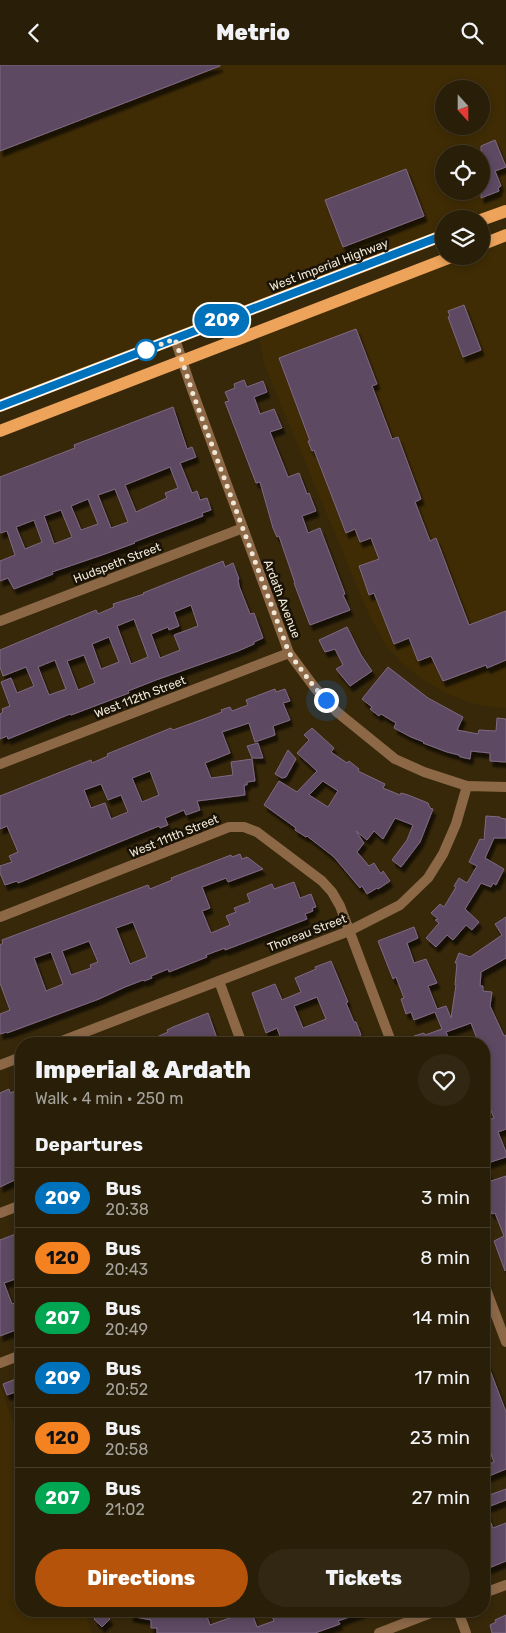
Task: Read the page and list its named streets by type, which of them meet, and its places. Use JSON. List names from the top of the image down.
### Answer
{
  "streets": {
    "main road": ["West Imperial Highway"],
    "street": [
      "Hudspeth Street",
      "Ardath Avenue",
      "West 112th Street",
      "West 111th Street",
      "Thoreau Street"
    ]
  },
  "crossings": [
    ["West Imperial Highway", "Ardath Avenue"],
    ["Hudspeth Street", "Ardath Avenue"],
    ["Ardath Avenue", "West 112th Street"],
    ["Ardath Avenue", "Thoreau Street"],
    ["West 111th Street", "Thoreau Street"]
  ],
  "lines": ["bus line 209"],
  "north": "bottom",
  "page": {
    "header": "Metrio",
    "on_map": "209",
    "heading": [
      ["Imperial & Ardath", "Walk · 4 min · 250 m"],
      "Departures"
    ],
    "list": [
      {
        "mark": "209",
        "name": "Bus",
        "note": "20:38",
        "value": "3 min"
      },
      {
        "mark": "120",
        "name": "Bus",
        "note": "20:43",
        "value": "8 min"
      },
      {
        "mark": "207",
        "name": "Bus",
        "note": "20:49",
        "value": "14 min"
      },
      {
        "mark": "209",
        "name": "Bus",
        "note": "20:52",
        "value": "17 min"
      },
      {
        "mark": "120",
        "name": "Bus",
        "note": "20:58",
        "value": "23 min"
      },
      {
        "mark": "207",
        "name": "Bus",
        "note": "21:02",
        "value": "27 min"
      }
    ],
    "buttons": ["Directions", "Tickets"]
  }
}
